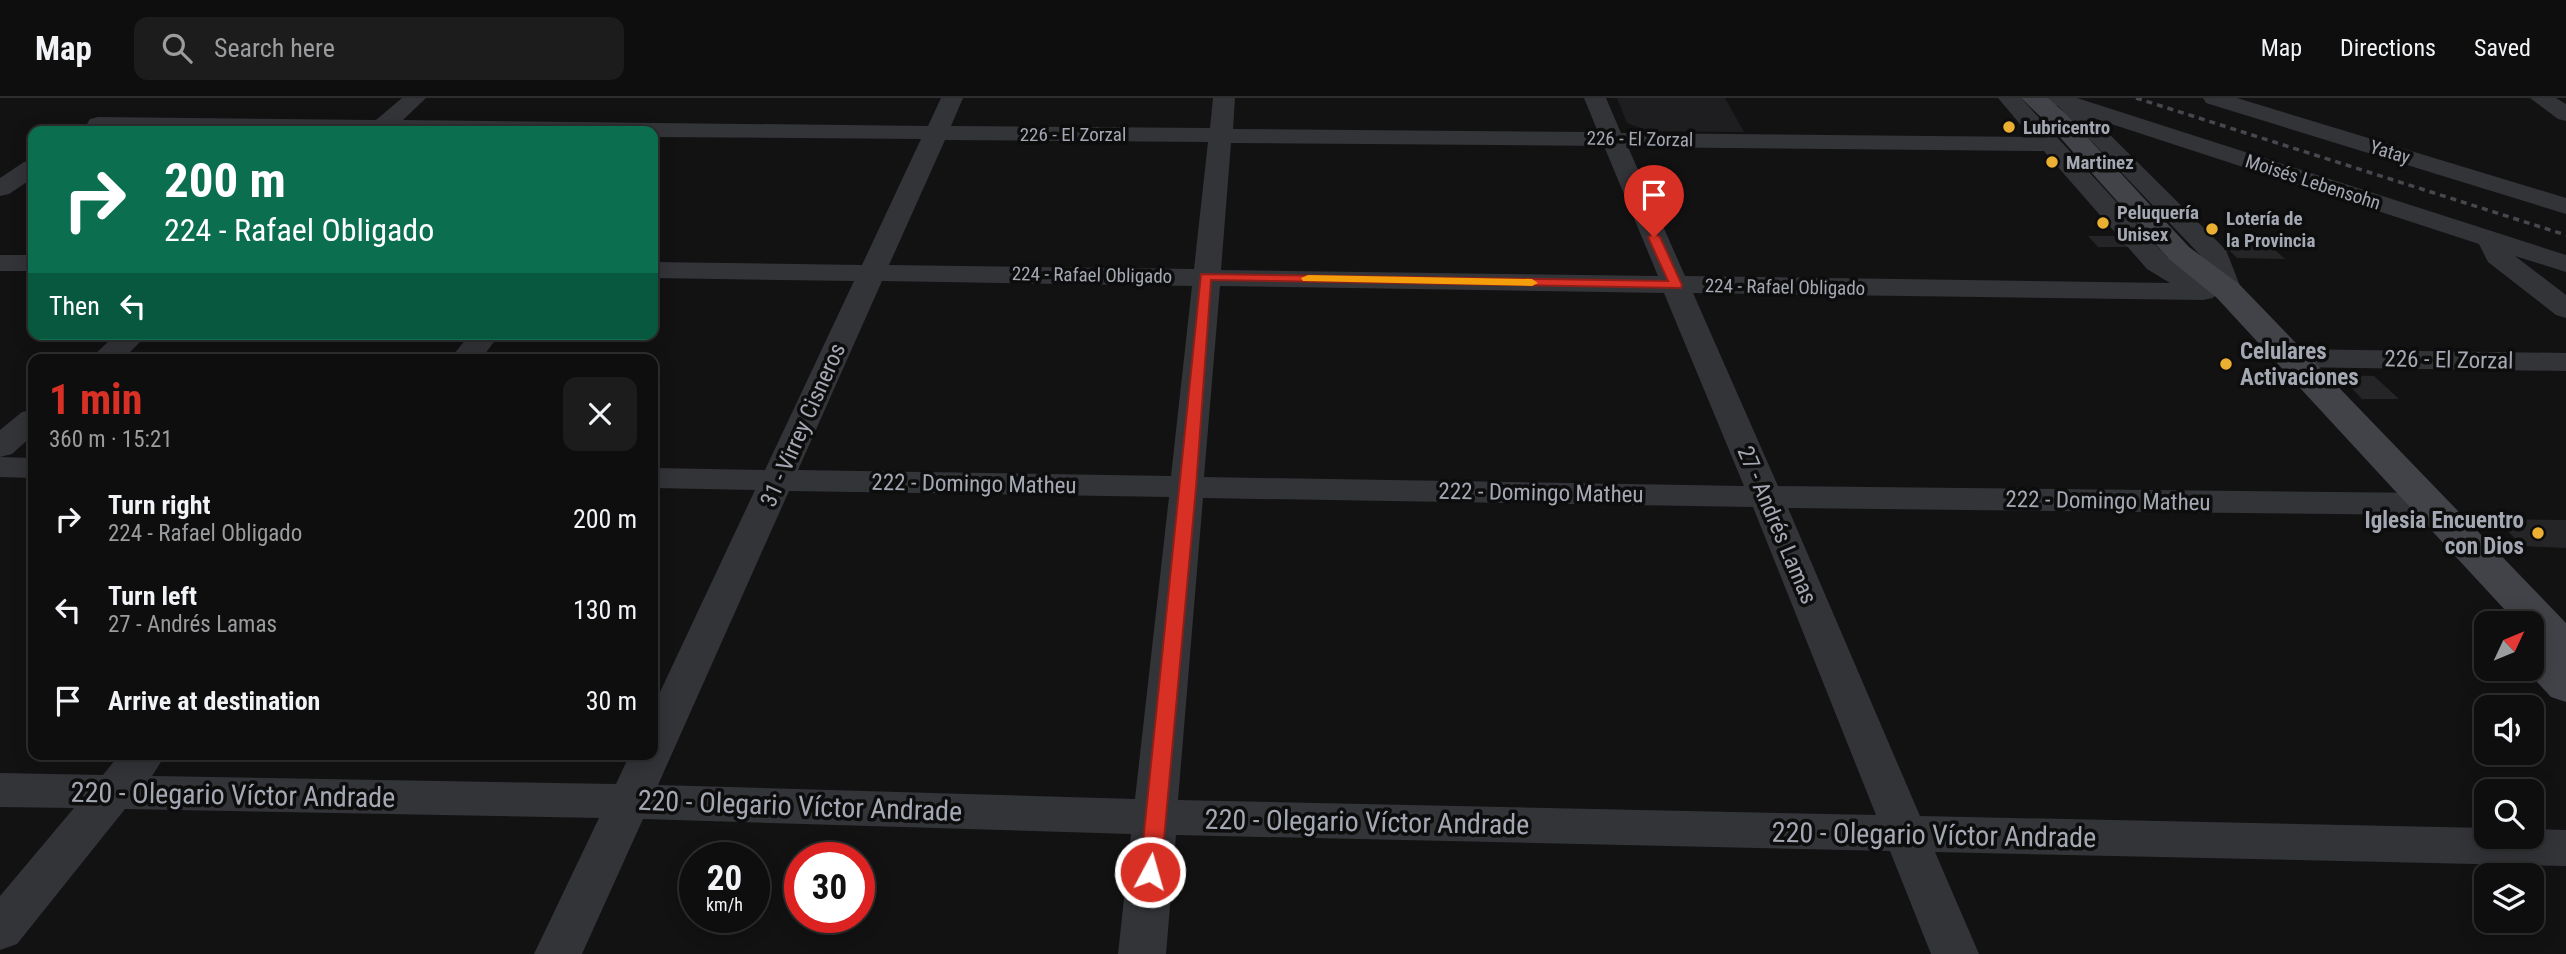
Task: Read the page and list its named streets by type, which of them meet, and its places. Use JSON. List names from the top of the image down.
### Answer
{
  "streets": {
    "street": [
      "226 - El Zorzal",
      "Yatay",
      "Moisés Lebensohn",
      "224 - Rafael Obligado",
      "31 - Virrey Cisneros",
      "222 - Domingo Matheu",
      "27 - Andrés Lamas",
      "220 - Olegario Víctor Andrade"
    ]
  },
  "crossings": [
    ["226 - El Zorzal", "Moisés Lebensohn"],
    ["226 - El Zorzal", "31 - Virrey Cisneros"],
    ["226 - El Zorzal", "27 - Andrés Lamas"],
    ["224 - Rafael Obligado", "31 - Virrey Cisneros"],
    ["224 - Rafael Obligado", "27 - Andrés Lamas"],
    ["31 - Virrey Cisneros", "222 - Domingo Matheu"],
    ["31 - Virrey Cisneros", "220 - Olegario Víctor Andrade"],
    ["222 - Domingo Matheu", "27 - Andrés Lamas"],
    ["27 - Andrés Lamas", "220 - Olegario Víctor Andrade"]
  ],
  "places": [
    "Lubricentro",
    "Martinez",
    "Peluquería Unisex",
    "Lotería de la Provincia",
    "Celulares Activaciones",
    "Iglesia Encuentro con Dios"
  ],
  "north": "top right",
  "page": {
    "header": "Map",
    "search": "Search here",
    "nav": ["Map", "Directions", "Saved"],
    "turn": ["200 m", "224 - Rafael Obligado"],
    "then": "Then",
    "heading": ["1 min", "360 m · 15:21"],
    "list": [
      {
        "name": "Turn right",
        "note": "224 - Rafael Obligado",
        "value": "200 m"
      },
      {
        "name": "Turn left",
        "note": "27 - Andrés Lamas",
        "value": "130 m"
      },
      {
        "name": "Arrive at destination",
        "value": "30 m"
      }
    ],
    "speed": "20 km/h",
    "limit": "30"
  }
}
